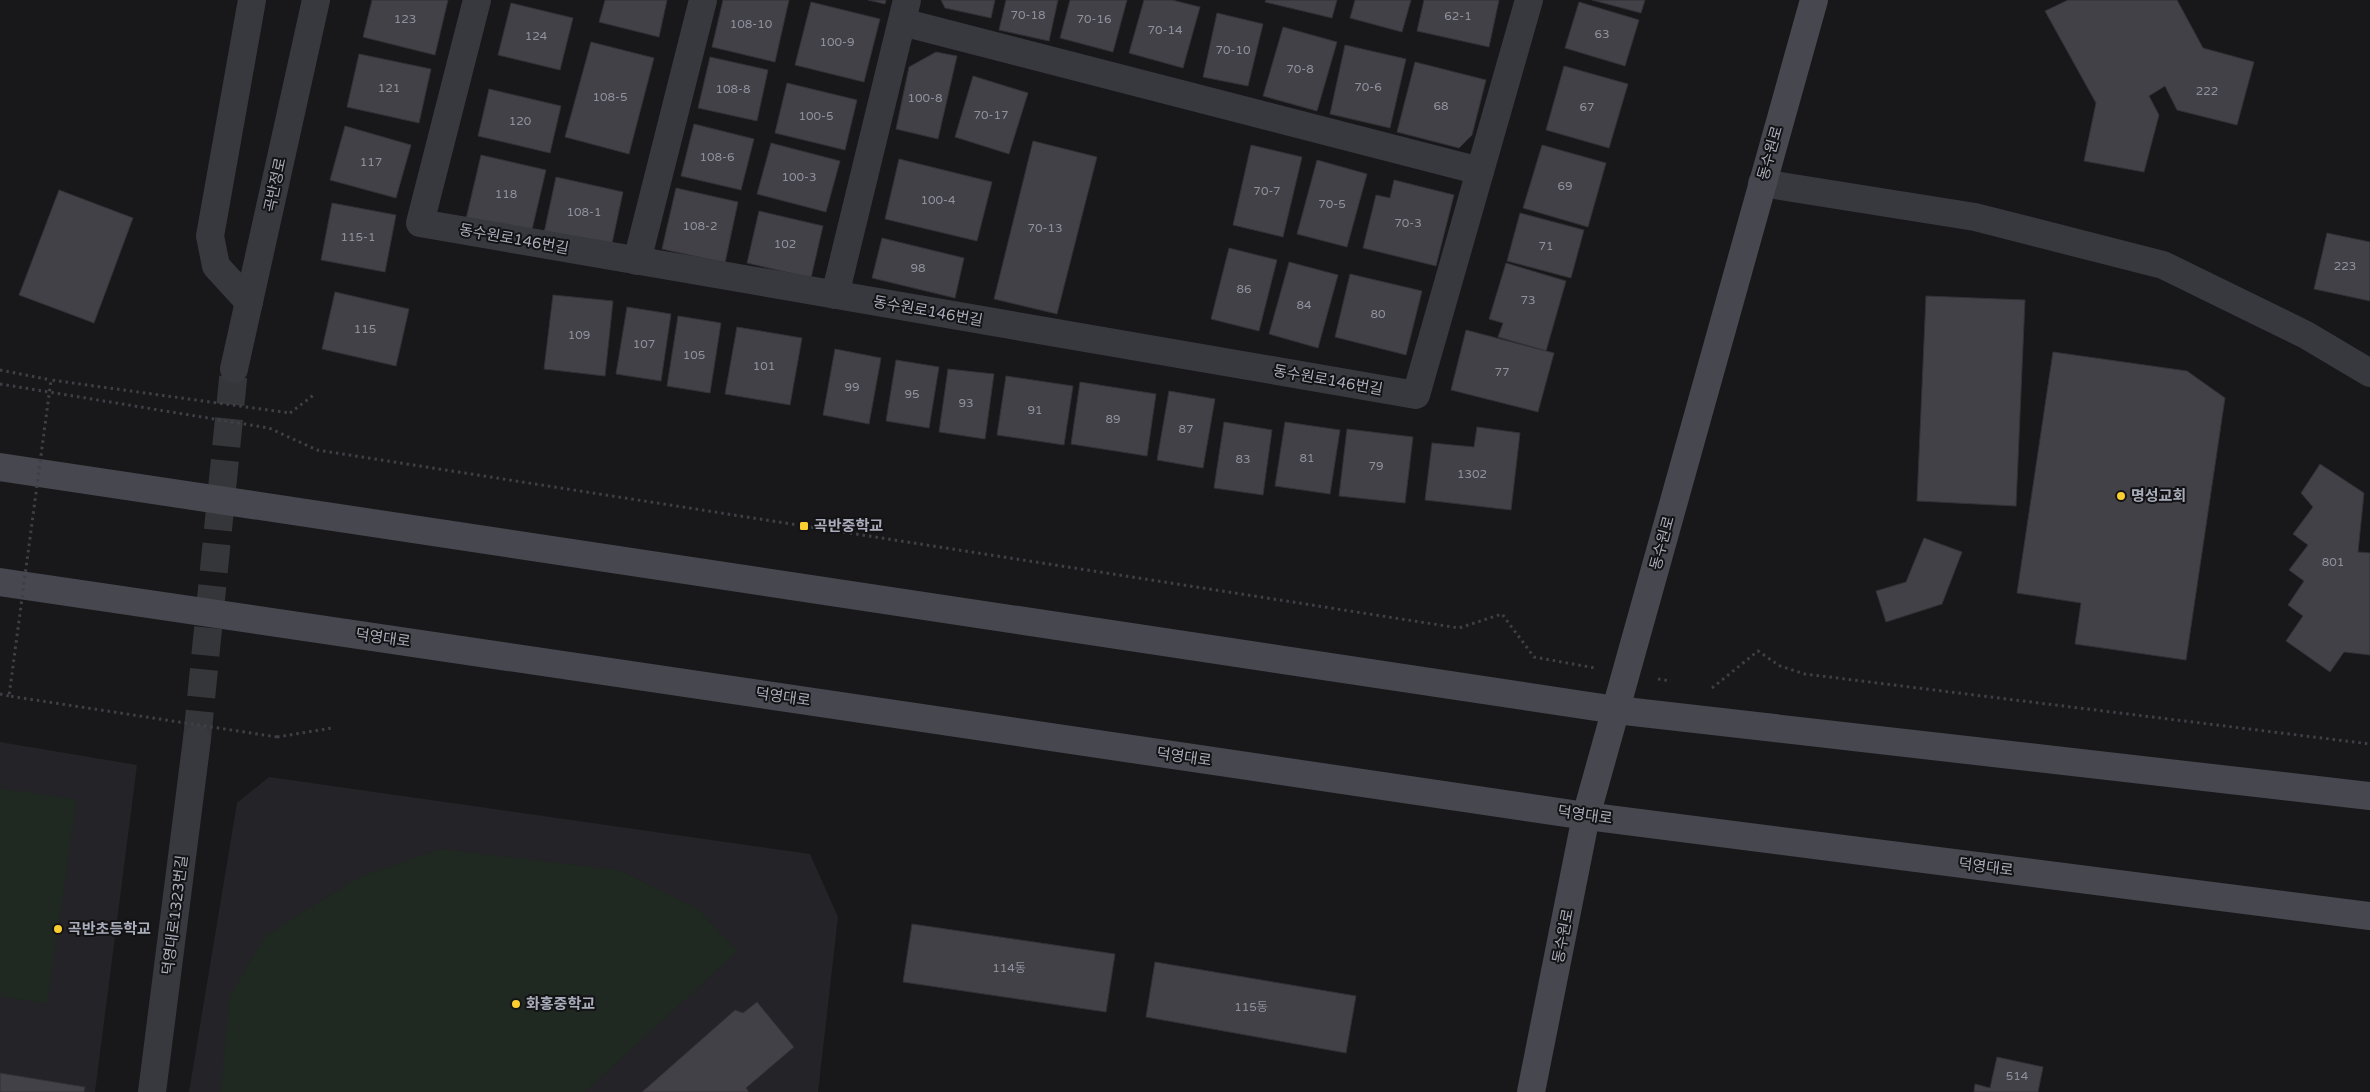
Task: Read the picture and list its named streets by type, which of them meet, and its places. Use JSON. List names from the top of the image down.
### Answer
{
  "streets": {
    "main road": ["동수원로", "덕영대로"],
    "street": ["곡반정로", "동수원로146번길", "덕영대로1323번길"]
  },
  "crossings": [
    ["동수원로", "덕영대로"]
  ],
  "places": {
    "other": ["명성교회", "곡반초등학교", "화홍중학교"],
    "transit": ["곡반중학교"]
  },
  "house_numbers": [
    "70-18",
    "62-1",
    "123",
    "70-16",
    "108-10",
    "70-14",
    "63",
    "124",
    "100-9",
    "70-10",
    "70-8",
    "70-6",
    "121",
    "108-8",
    "222",
    "108-5",
    "100-8",
    "68",
    "67",
    "70-17",
    "100-5",
    "120",
    "108-6",
    "117",
    "100-3",
    "69",
    "70-7",
    "118",
    "100-4",
    "70-5",
    "108-1",
    "70-3",
    "108-2",
    "70-13",
    "115-1",
    "102",
    "71",
    "223",
    "98",
    "86",
    "73",
    "84",
    "80",
    "115",
    "109",
    "107",
    "105",
    "101",
    "77",
    "99",
    "95",
    "93",
    "91",
    "89",
    "87",
    "81",
    "83",
    "79",
    "1302",
    "801",
    "114동",
    "115동",
    "514"
  ]
}
